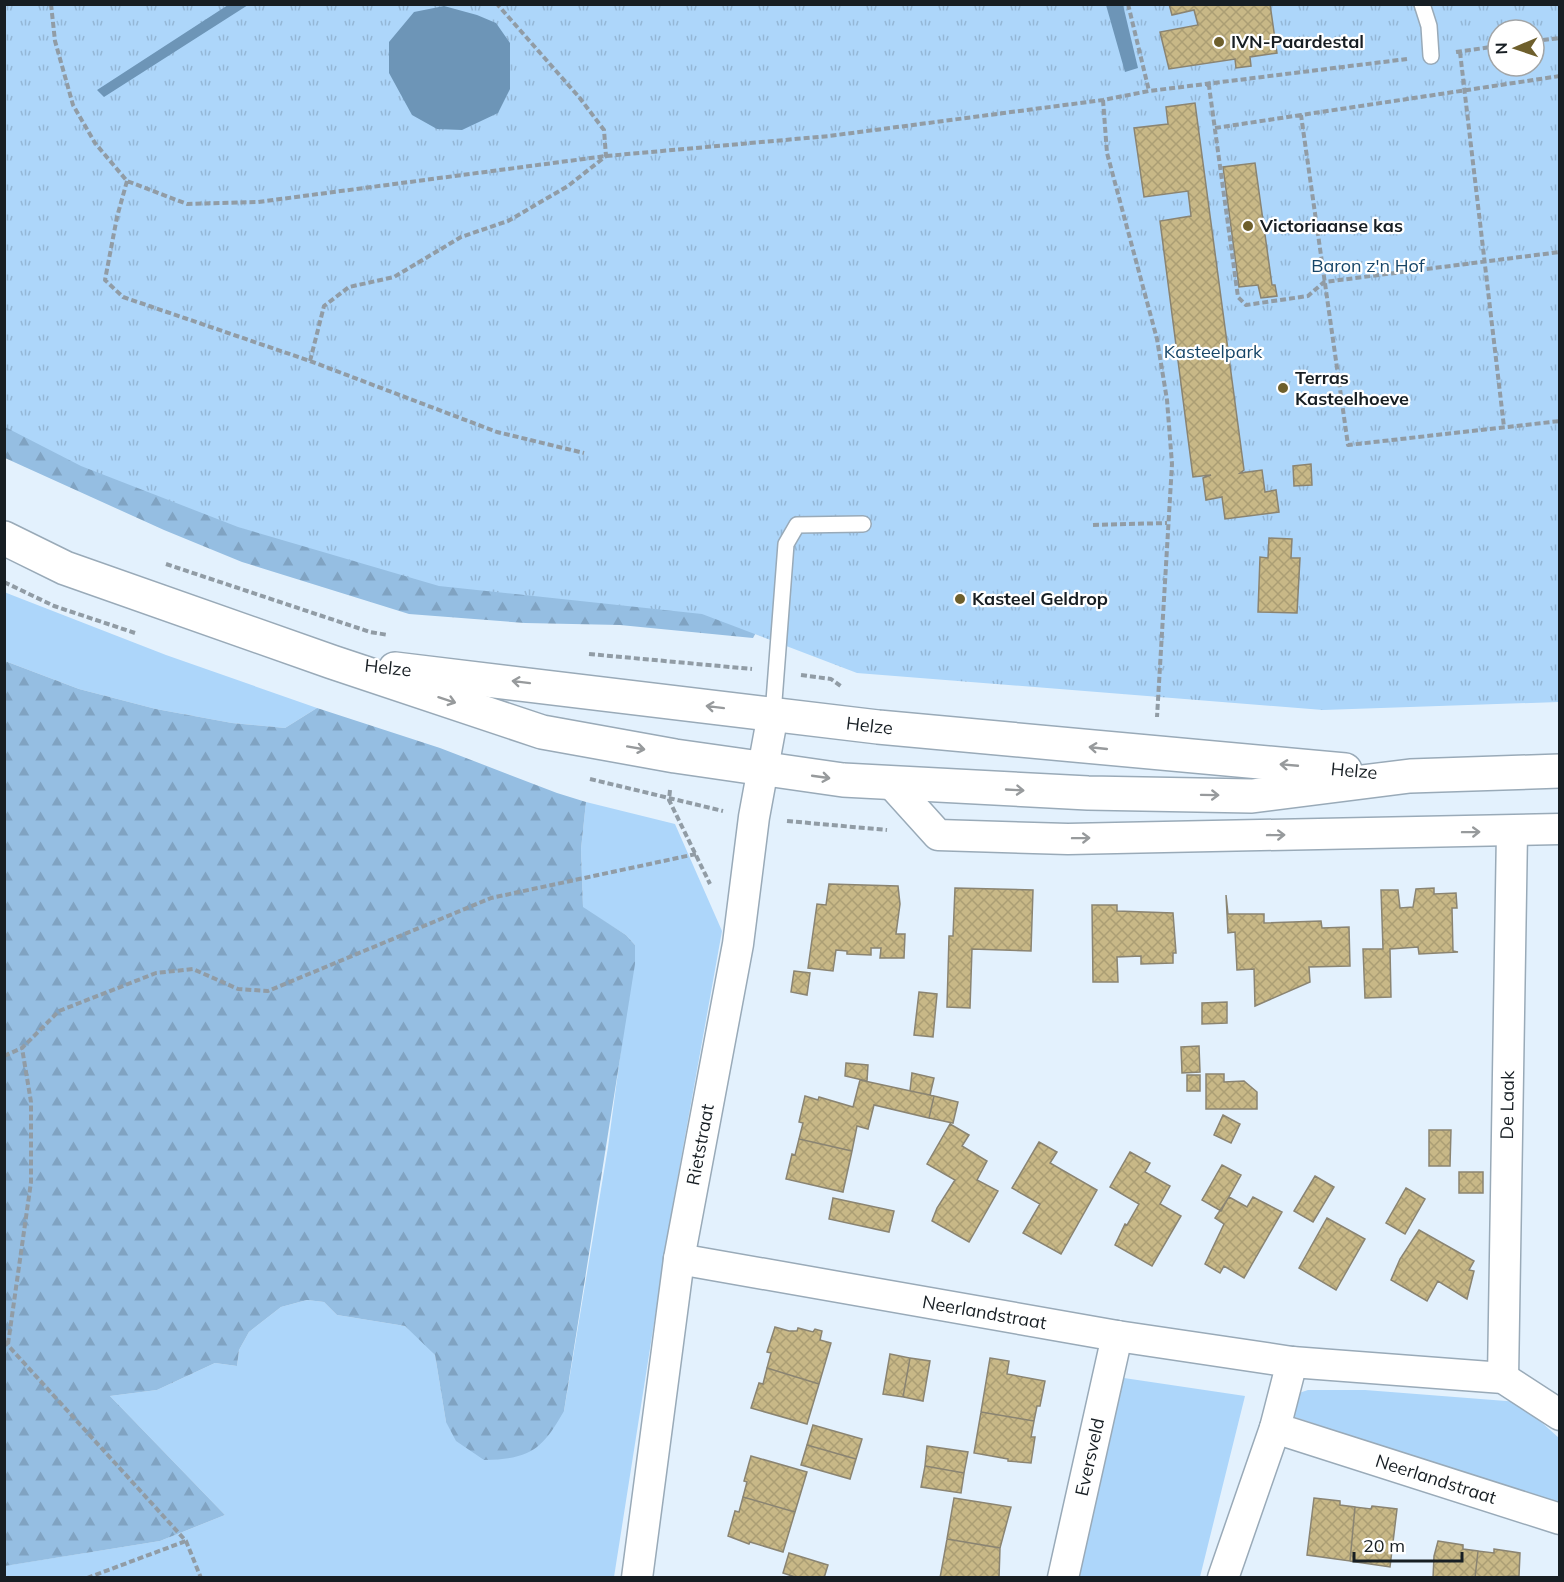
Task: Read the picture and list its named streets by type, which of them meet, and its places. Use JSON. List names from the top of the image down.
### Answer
{
  "streets": {
    "main road": ["Helze"],
    "street": [
      "De Laak",
      "Rietstraat",
      "Neerlandstraat",
      "Eversveld"
    ]
  },
  "crossings": [
    ["Helze", "Rietstraat"],
    ["De Laak", "Neerlandstraat"],
    ["Rietstraat", "Neerlandstraat"],
    ["Neerlandstraat", "Eversveld"]
  ],
  "parks": ["Baron z'n Hof", "Kasteelpark"],
  "places": [
    "IVN-Paardestal",
    "Victoriaanse kas",
    "Terras Kasteelhoeve",
    "Kasteel Geldrop"
  ],
  "scale_bar": "20 m",
  "north": "left"
}
